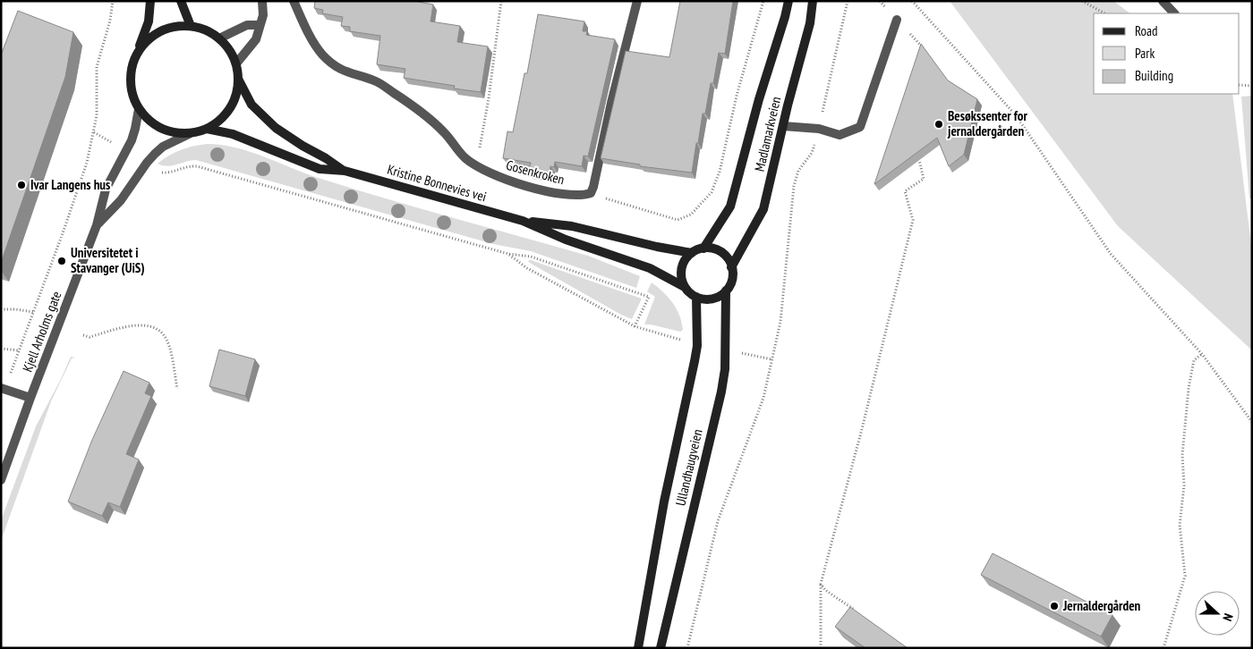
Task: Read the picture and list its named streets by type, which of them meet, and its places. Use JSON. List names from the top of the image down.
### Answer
{
  "streets": {
    "main road": ["Madlamarkveien", "Kristine Bonnevies vei", "Ullandhaugveien"],
    "street": ["Gosenkroken", "Kjell Arholms gate"]
  },
  "crossings": [
    ["Madlamarkveien", "Kristine Bonnevies vei"],
    ["Madlamarkveien", "Ullandhaugveien"],
    ["Kristine Bonnevies vei", "Kjell Arholms gate"],
    ["Kristine Bonnevies vei", "Ullandhaugveien"]
  ],
  "places": [
    "Besøkssenter for jernaldergården",
    "Ivar Langens hus",
    "Universitetet i Stavanger (UiS)",
    "Jernaldergården"
  ],
  "legend": ["Road", "Park", "Building"],
  "north": "right"
}
